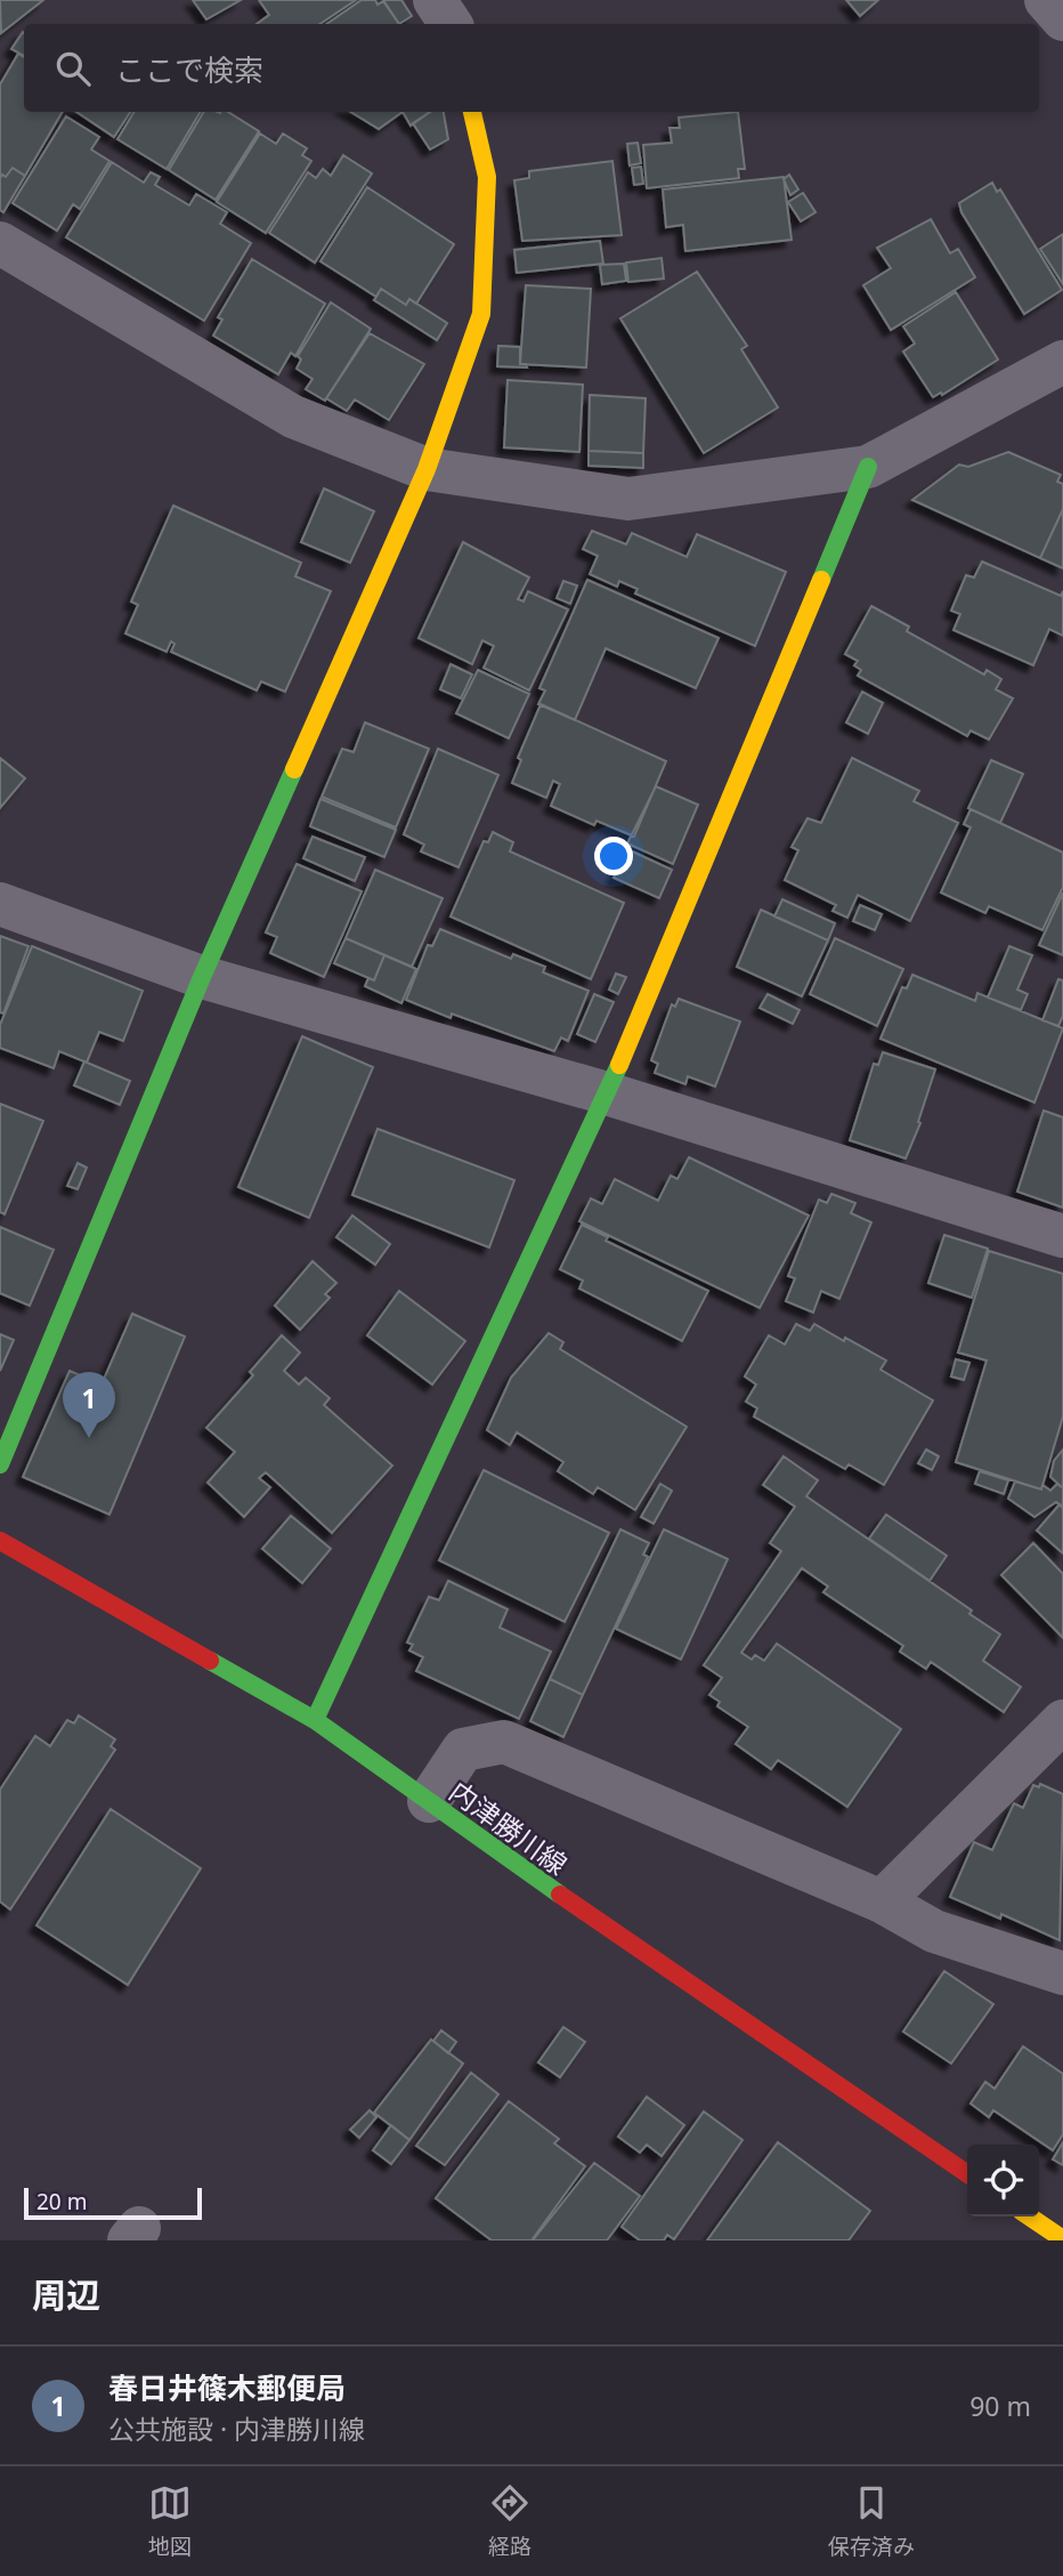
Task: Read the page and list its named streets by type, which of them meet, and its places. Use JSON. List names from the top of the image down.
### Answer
{
  "streets": {
    "street": ["内津勝川線"]
  },
  "scale_bar": "20 m",
  "page": {
    "search": "ここで検索",
    "pins": "1",
    "scale": "20 m",
    "heading": "周辺",
    "list": [
      {
        "mark": "1",
        "name": "春日井篠木郵便局",
        "note": "公共施設 · 内津勝川線",
        "value": "90 m"
      }
    ],
    "nav": ["地図", "経路", "保存済み"]
  }
}
